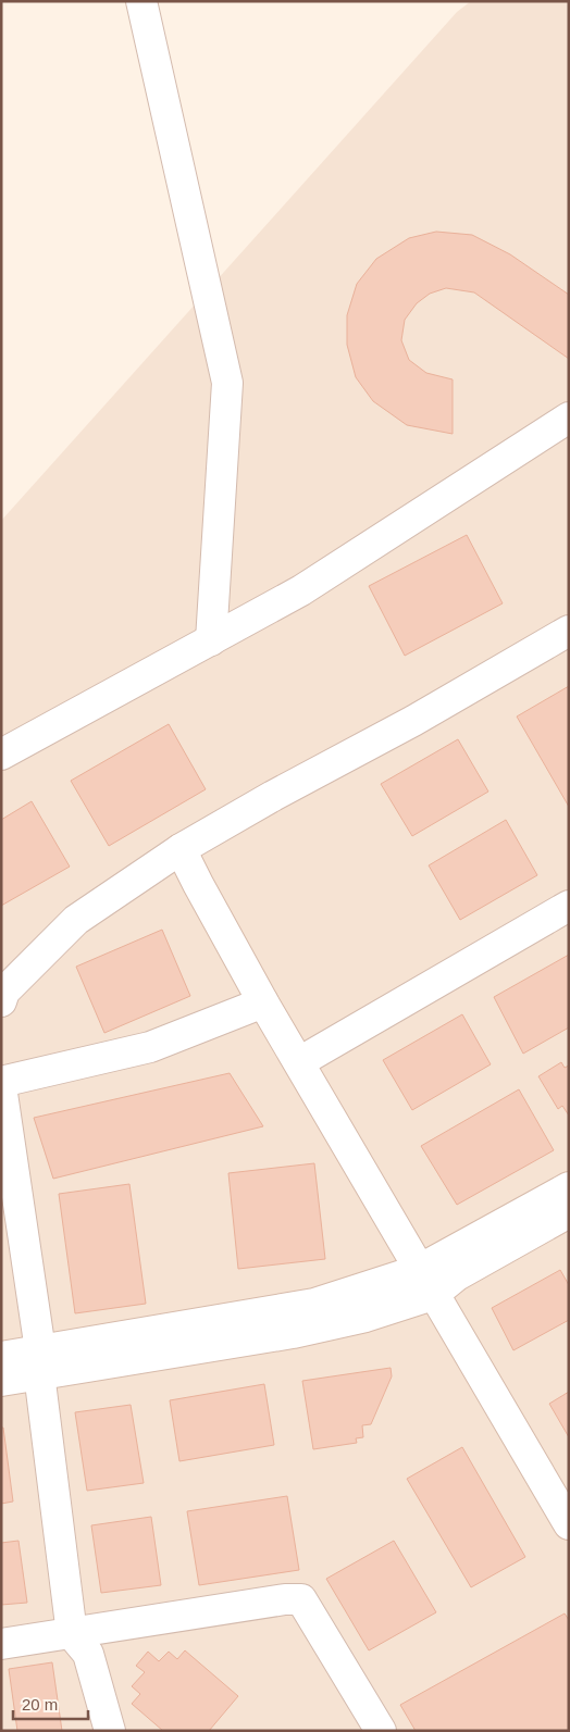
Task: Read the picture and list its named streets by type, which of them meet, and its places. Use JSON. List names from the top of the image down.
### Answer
{
  "scale_bar": "20 m"
}
